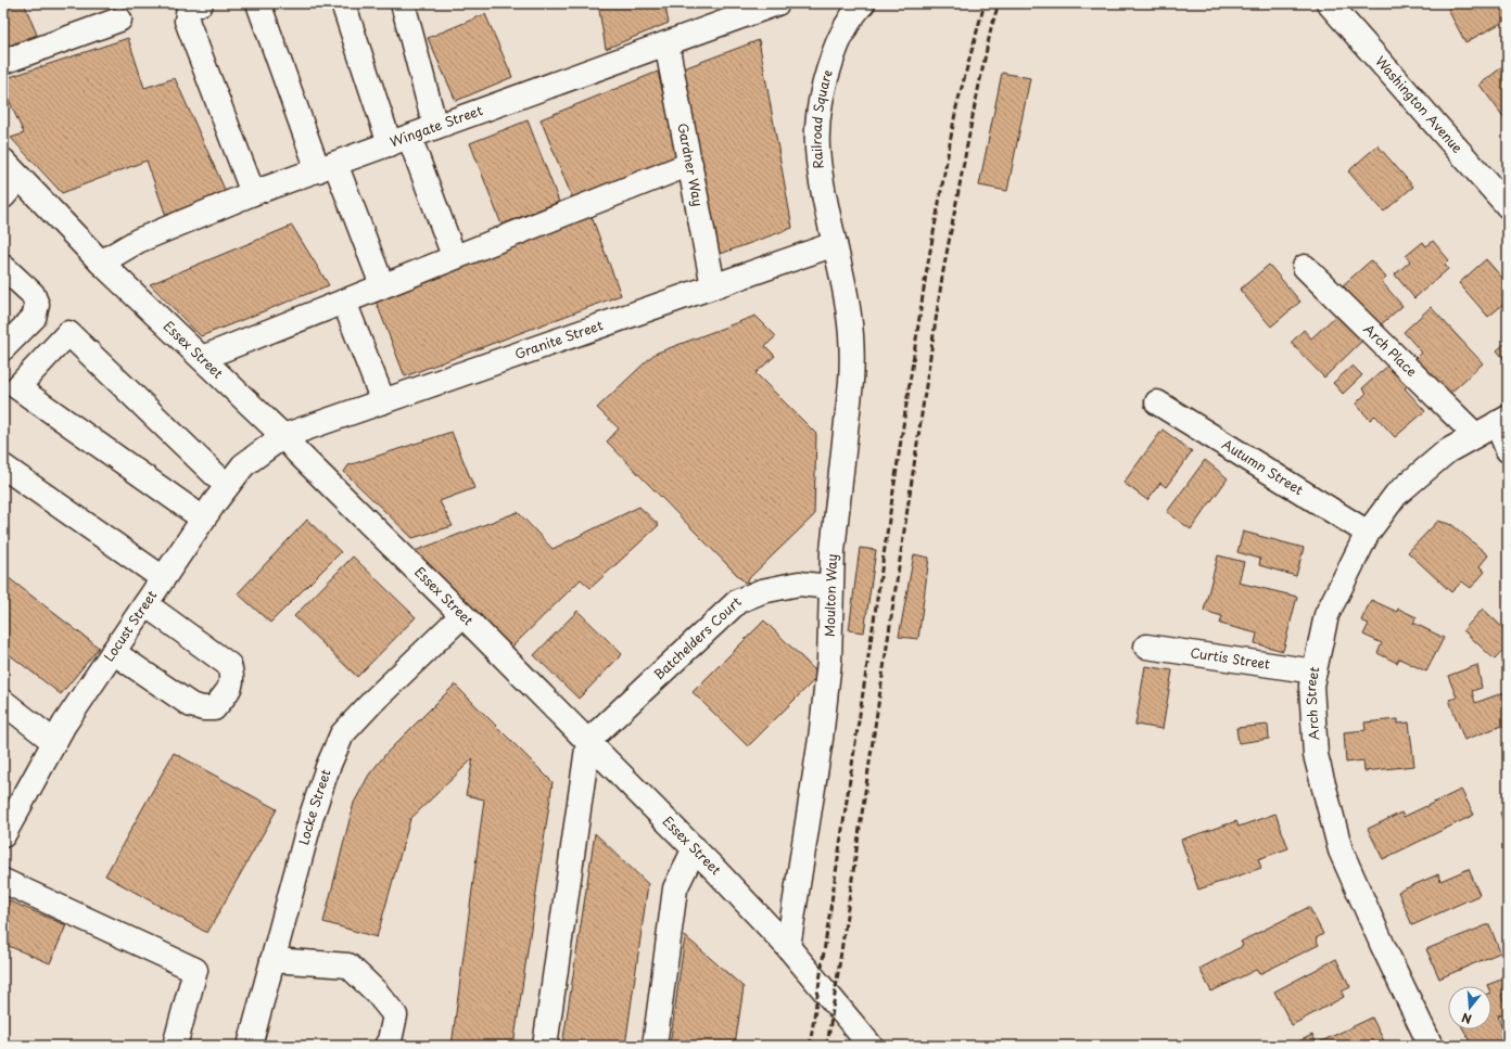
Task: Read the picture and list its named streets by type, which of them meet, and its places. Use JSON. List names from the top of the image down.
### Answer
{
  "streets": {
    "street": [
      "Washington Avenue",
      "Railroad Square",
      "Wingate Street",
      "Gardner Way",
      "Granite Street",
      "Essex Street",
      "Arch Place",
      "Autumn Street",
      "Moulton Way",
      "Locust Street",
      "Batchelders Court",
      "Curtis Street",
      "Arch Street",
      "Locke Street"
    ]
  },
  "crossings": [
    ["Railroad Square", "Granite Street"],
    ["Railroad Square", "Moulton Way"],
    ["Wingate Street", "Gardner Way"],
    ["Wingate Street", "Essex Street"],
    ["Gardner Way", "Granite Street"],
    ["Granite Street", "Essex Street"],
    ["Granite Street", "Moulton Way"],
    ["Granite Street", "Locust Street"],
    ["Essex Street", "Moulton Way"],
    ["Essex Street", "Locust Street"],
    ["Essex Street", "Batchelders Court"],
    ["Essex Street", "Locke Street"],
    ["Arch Place", "Arch Street"],
    ["Autumn Street", "Arch Street"],
    ["Moulton Way", "Batchelders Court"],
    ["Curtis Street", "Arch Street"]
  ],
  "north": "bottom"
}
